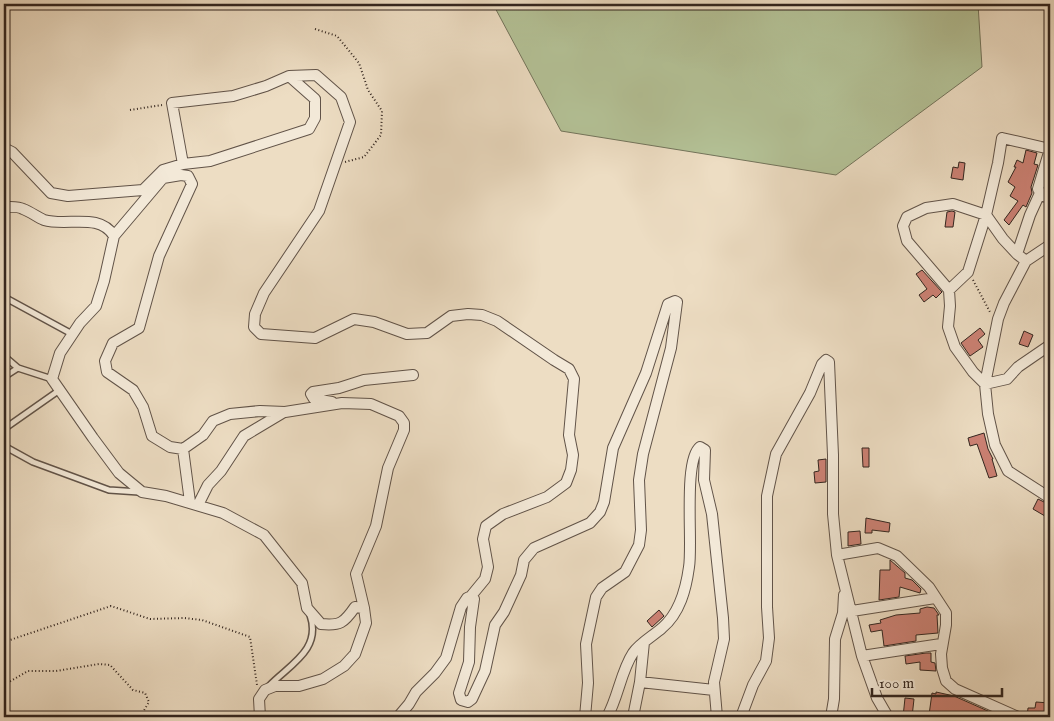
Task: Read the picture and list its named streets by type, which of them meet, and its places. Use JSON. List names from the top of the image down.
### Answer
{
  "scale_bar": "100 m"
}
